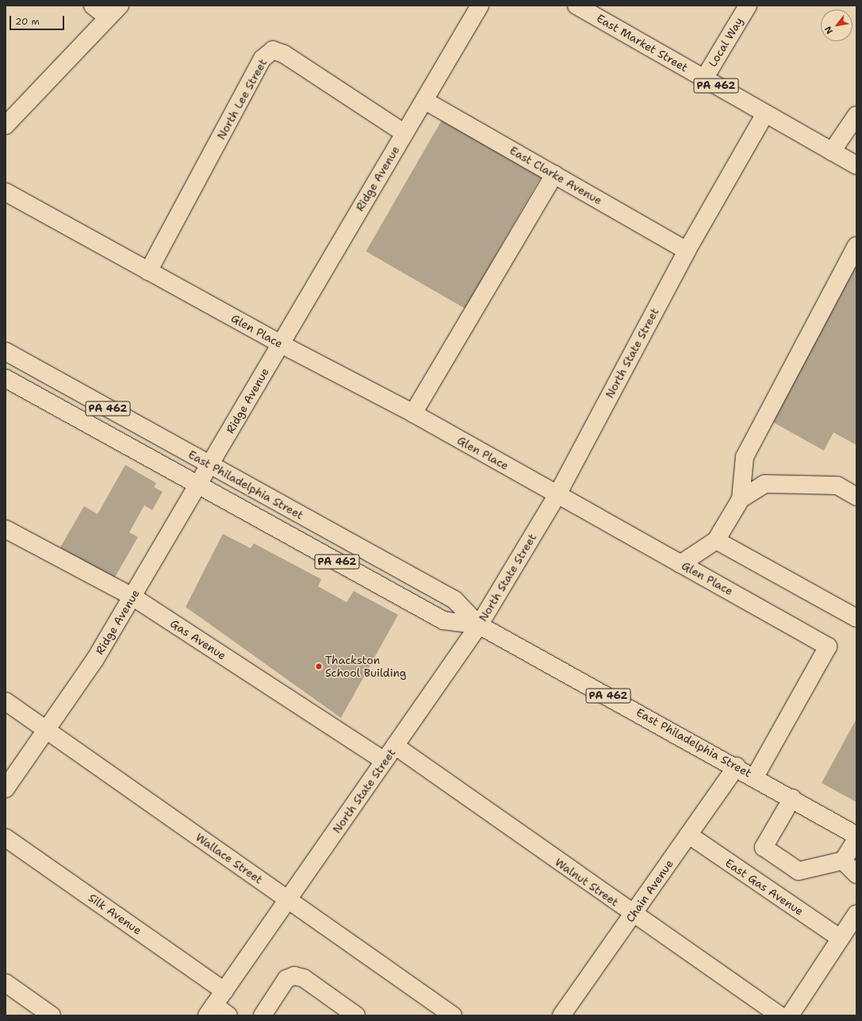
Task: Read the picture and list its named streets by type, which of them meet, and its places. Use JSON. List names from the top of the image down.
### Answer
{
  "streets": {
    "street": [
      "Local Way",
      "East Market Street",
      "PA 462",
      "North Lee Street",
      "East Clarke Avenue",
      "Ridge Avenue",
      "Glen Place",
      "North State Street",
      "East Philadelphia Street",
      "Gas Avenue",
      "Wallace Street",
      "Walnut Street",
      "East Gas Avenue",
      "Chain Avenue",
      "Silk Avenue"
    ]
  },
  "crossings": [
    ["Local Way", "East Market Street"],
    ["East Market Street", "North State Street"],
    ["North Lee Street", "Ridge Avenue"],
    ["North Lee Street", "Glen Place"],
    ["East Clarke Avenue", "Ridge Avenue"],
    ["East Clarke Avenue", "North State Street"],
    ["Ridge Avenue", "Glen Place"],
    ["Ridge Avenue", "East Philadelphia Street"],
    ["Ridge Avenue", "Gas Avenue"],
    ["Ridge Avenue", "Wallace Street"],
    ["Glen Place", "North State Street"],
    ["Glen Place", "East Philadelphia Street"],
    ["North State Street", "East Philadelphia Street"],
    ["North State Street", "Gas Avenue"],
    ["North State Street", "Wallace Street"],
    ["North State Street", "Walnut Street"],
    ["North State Street", "Silk Avenue"],
    ["East Philadelphia Street", "Chain Avenue"],
    ["Walnut Street", "Chain Avenue"],
    ["East Gas Avenue", "Chain Avenue"]
  ],
  "places": ["Thackston School Building"],
  "scale_bar": "20 m",
  "north": "bottom left"
}
